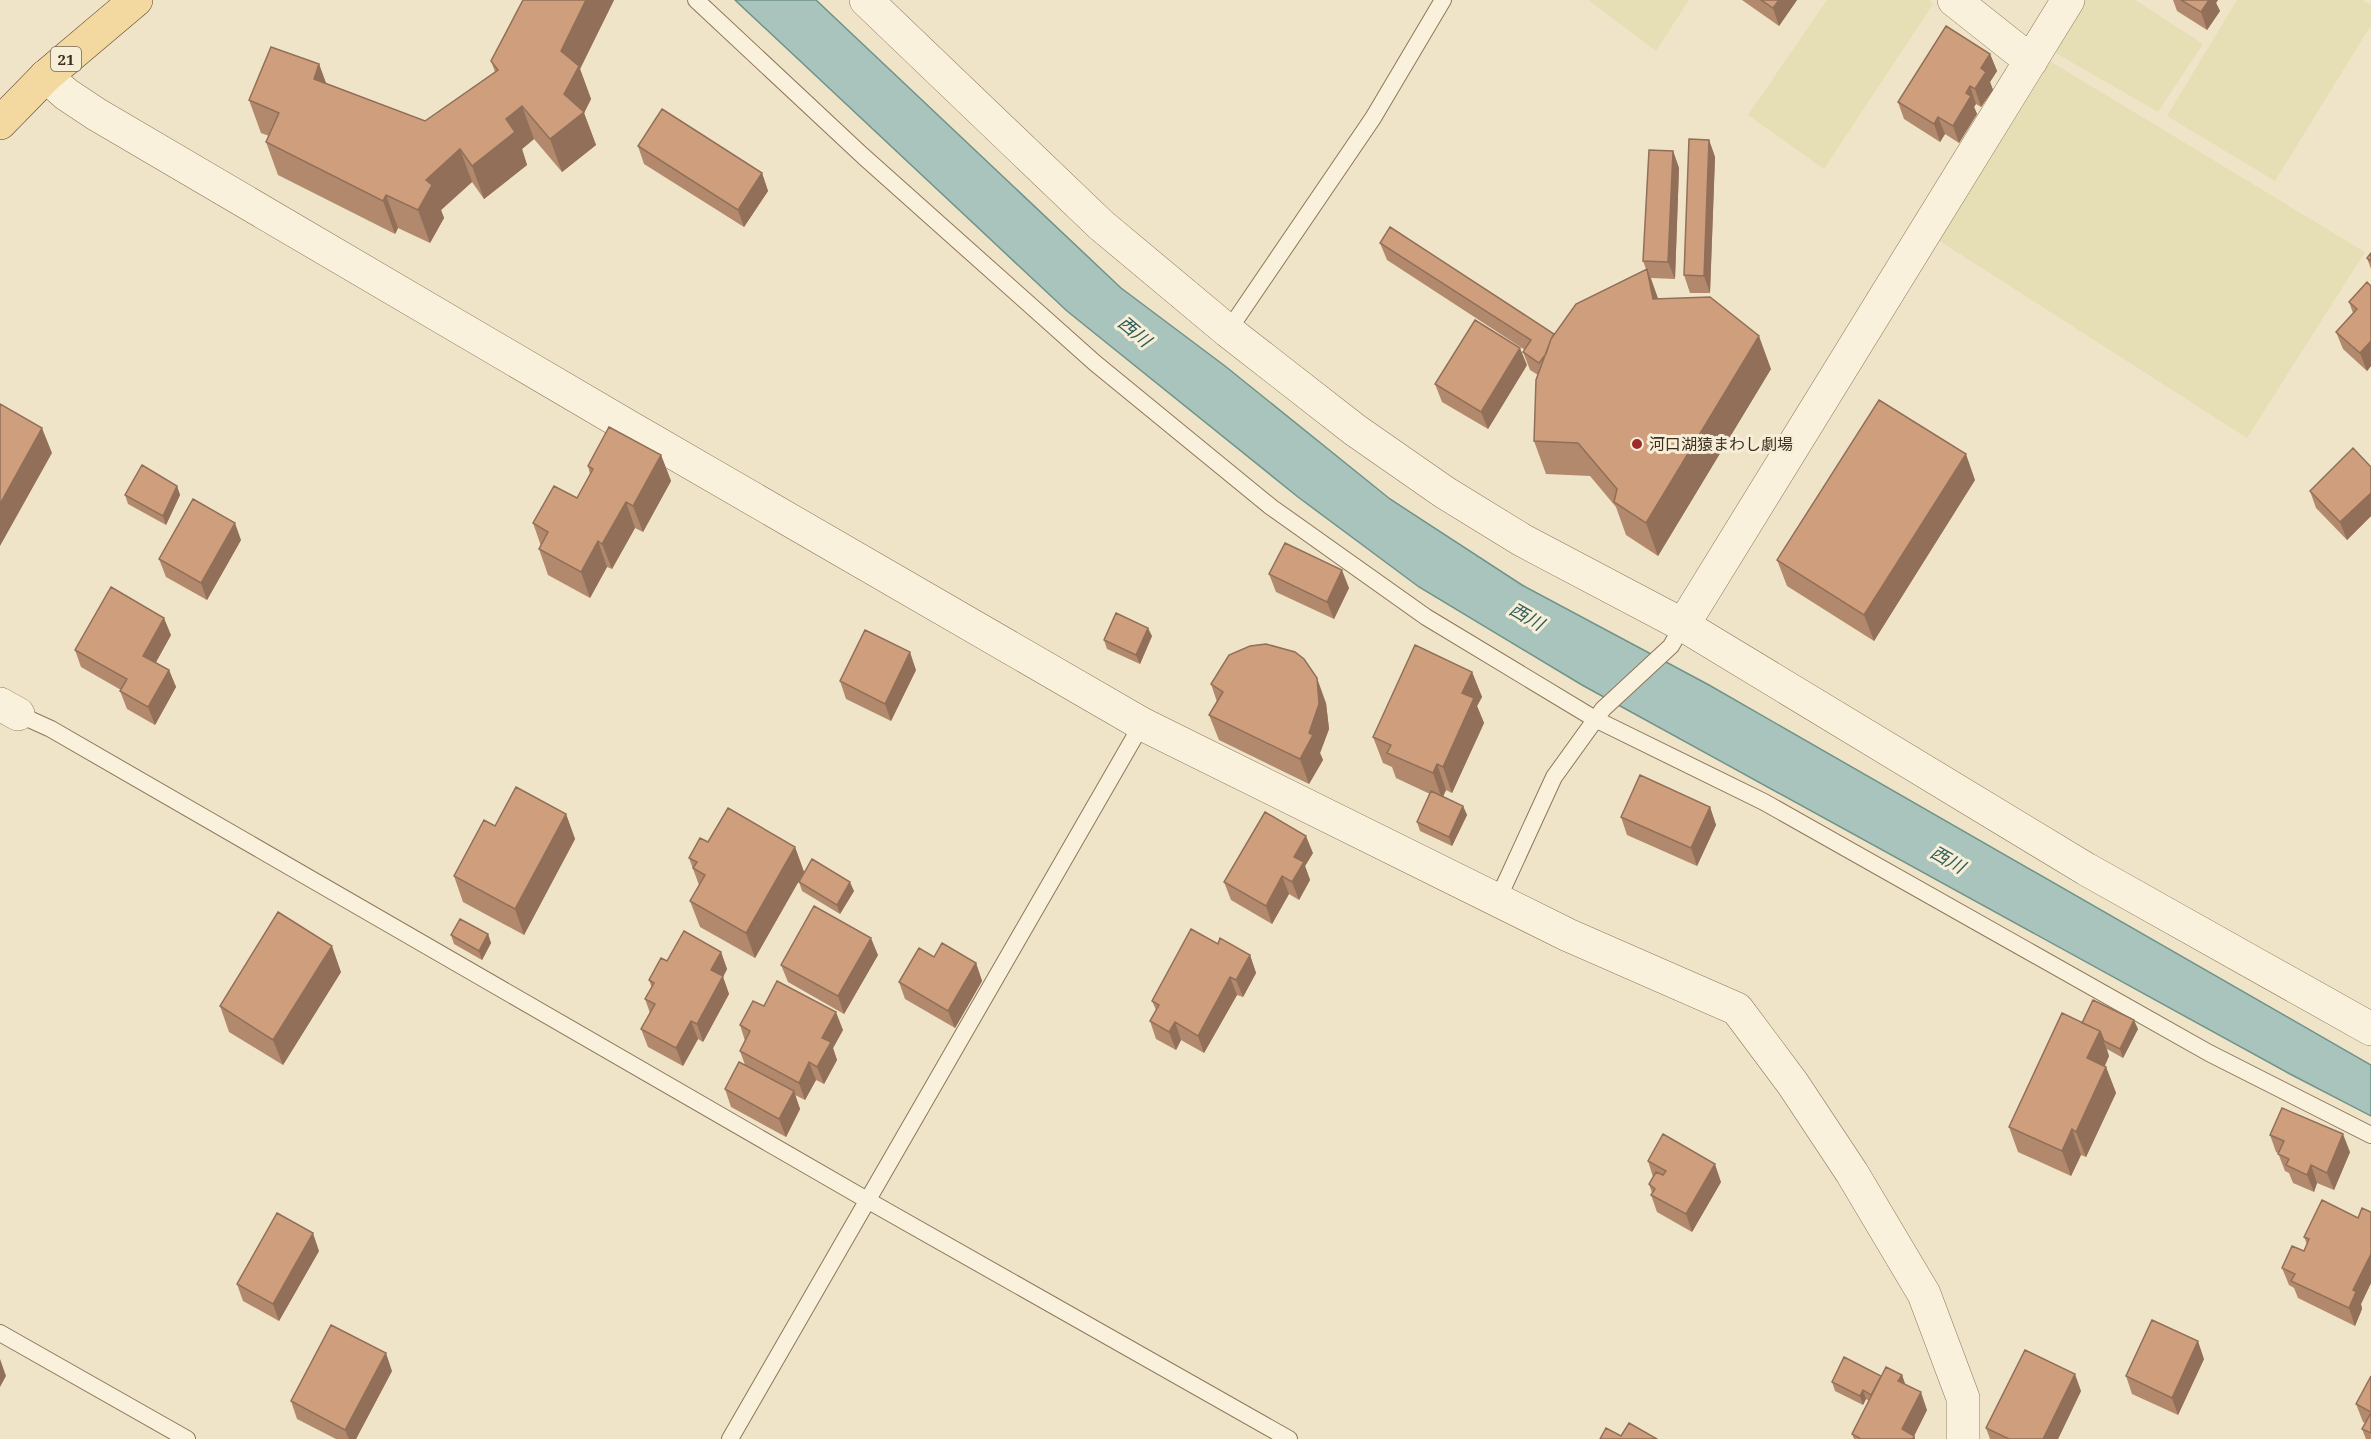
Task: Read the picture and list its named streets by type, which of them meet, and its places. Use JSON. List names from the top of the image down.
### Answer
{
  "streets": {
    "main road": ["21"]
  },
  "water": ["西川"],
  "places": ["河口湖猿まわし劇場"]
}
